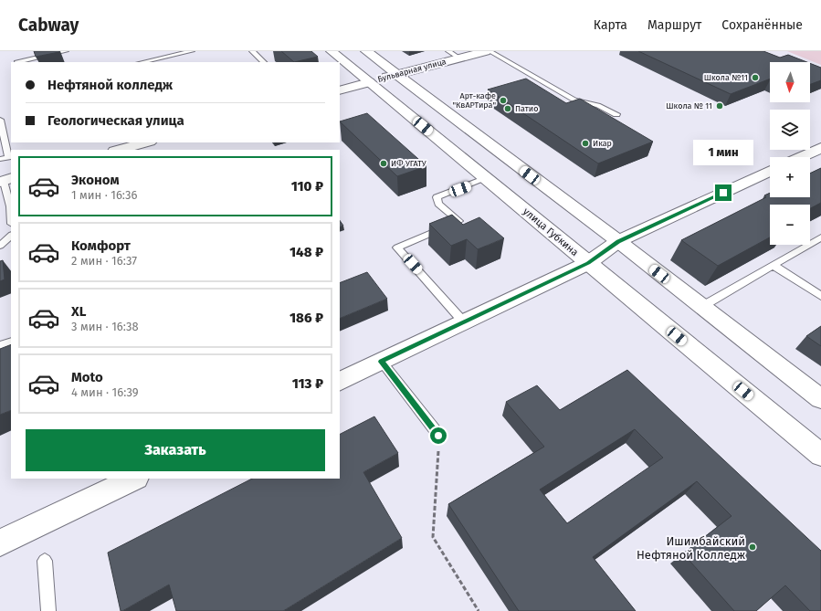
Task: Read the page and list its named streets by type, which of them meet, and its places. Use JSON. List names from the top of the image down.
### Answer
{
  "streets": {
    "main road": ["Бульварная улица", "улица Губкина"]
  },
  "crossings": [
    ["Бульварная улица", "улица Губкина"]
  ],
  "places": [
    "Школа №11",
    "Арт-кафе \"КвАРТира\"",
    "Школа № 11",
    "Патио",
    "Икар",
    "ИФ УГАТУ",
    "Ишимбайский Нефтяной Колледж"
  ],
  "north": "bottom",
  "page": {
    "header": "Cabway",
    "nav": ["Карта", "Маршрут", "Сохранённые"],
    "map_buttons": ["+", "−"],
    "banner": ["Нефтяной колледж", "Геологическая улица"],
    "bubble": "1 мин",
    "list": [
      {
        "name": "Эконом",
        "note": "1 мин · 16:36",
        "value": "110 ₽"
      },
      {
        "name": "Комфорт",
        "note": "2 мин · 16:37",
        "value": "148 ₽"
      },
      {
        "name": "XL",
        "note": "3 мин · 16:38",
        "value": "186 ₽"
      },
      {
        "name": "Moto",
        "note": "4 мин · 16:39",
        "value": "113 ₽"
      }
    ],
    "buttons": "Заказать"
  }
}
